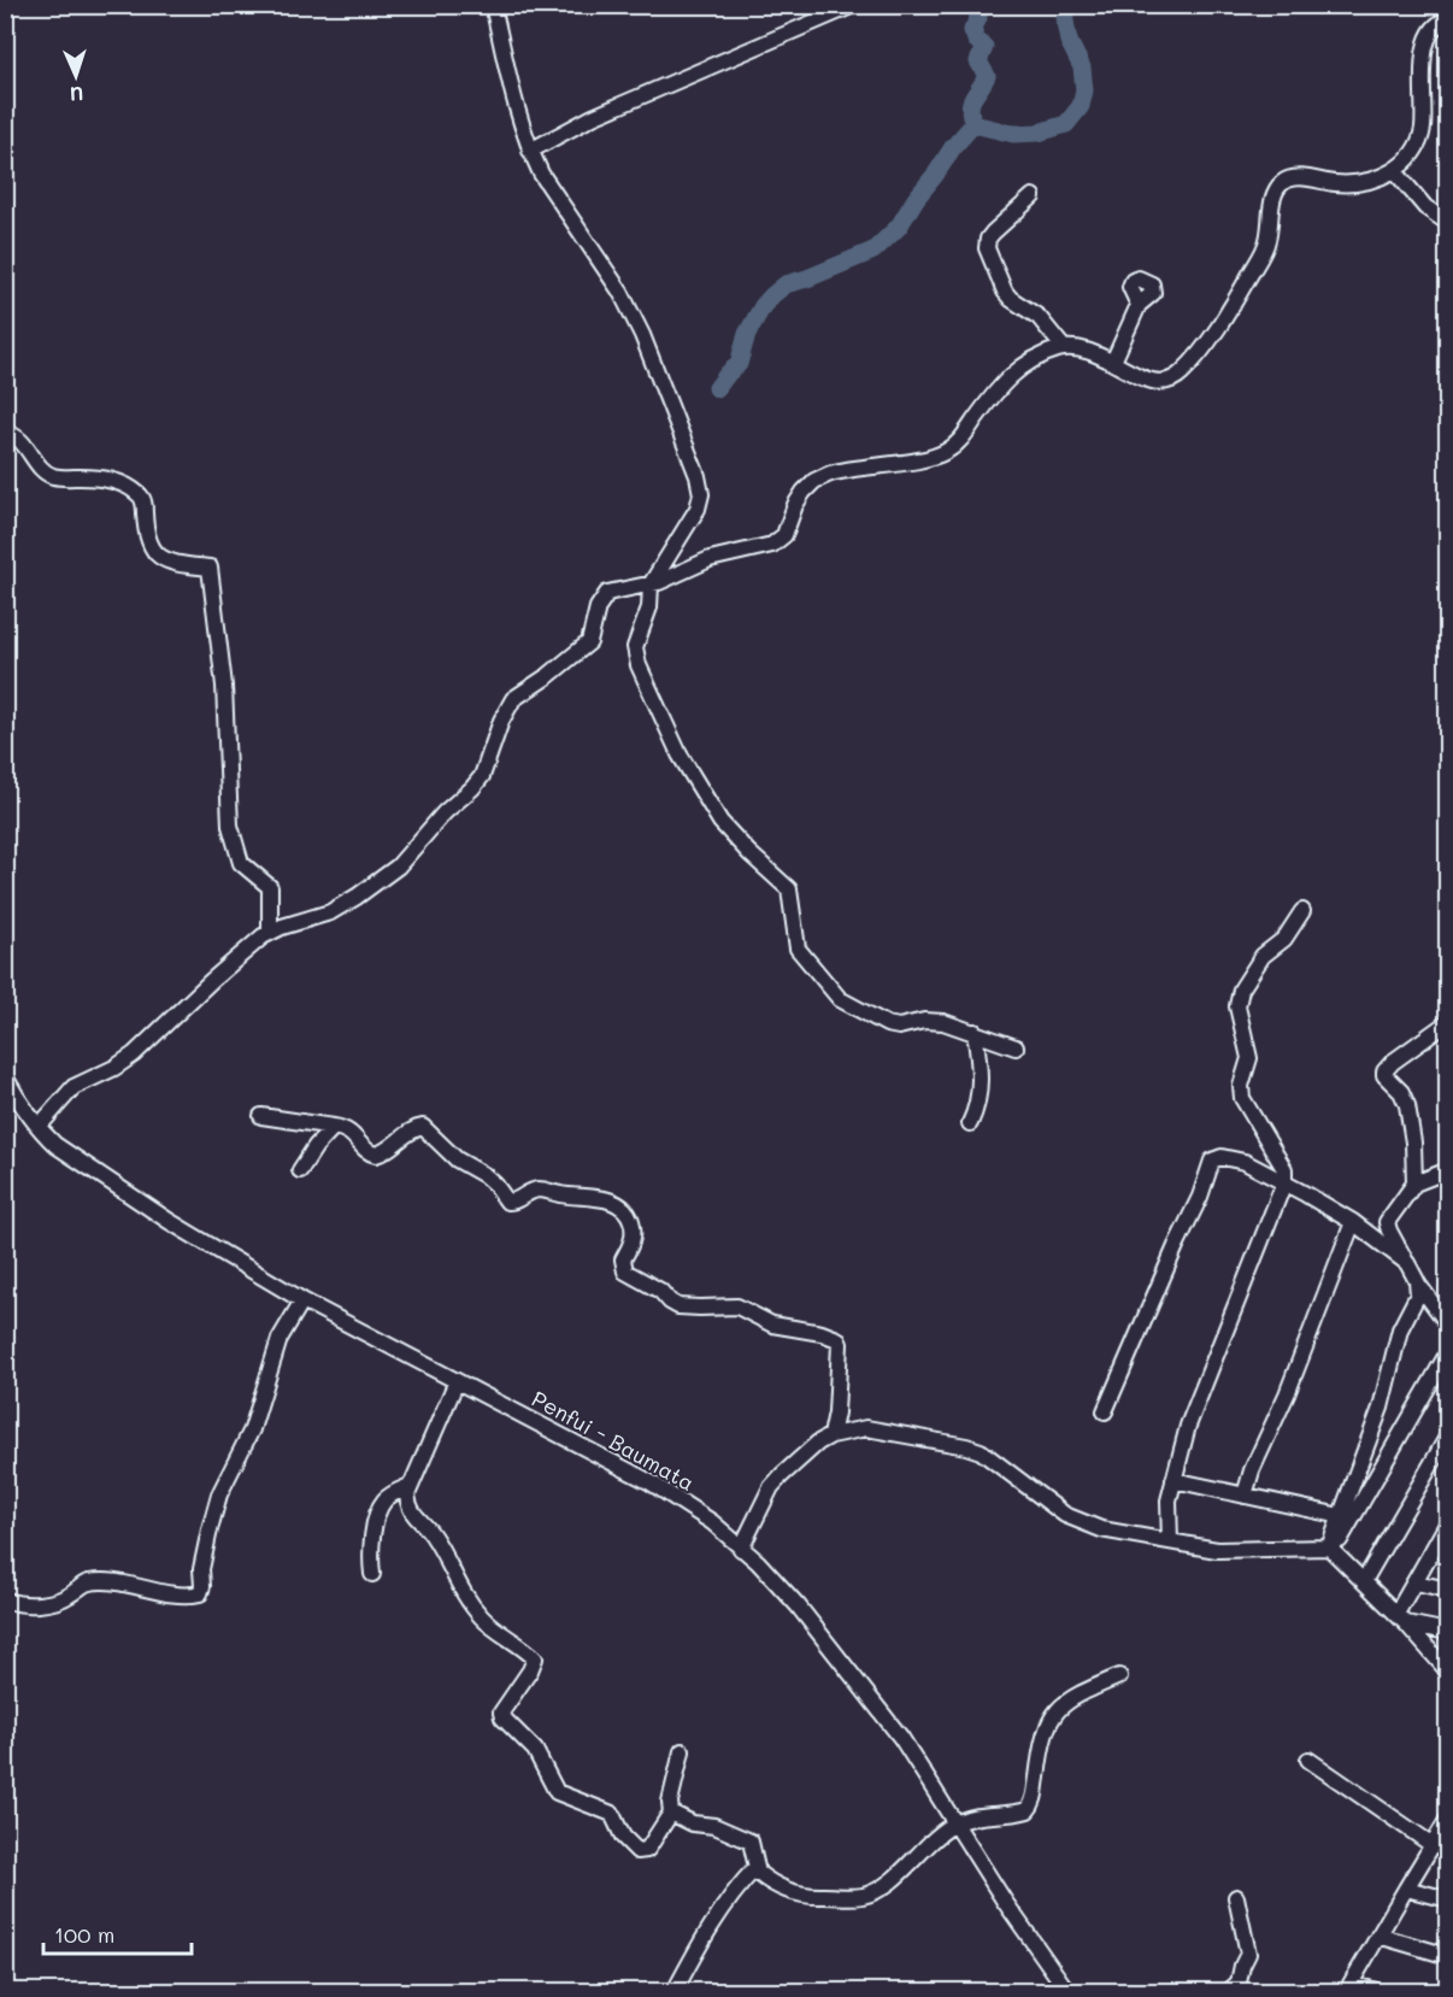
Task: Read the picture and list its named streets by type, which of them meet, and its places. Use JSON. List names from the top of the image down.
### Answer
{
  "streets": {
    "street": ["Penfui - Baumata"]
  },
  "scale_bar": "100 m",
  "north": "bottom"
}
